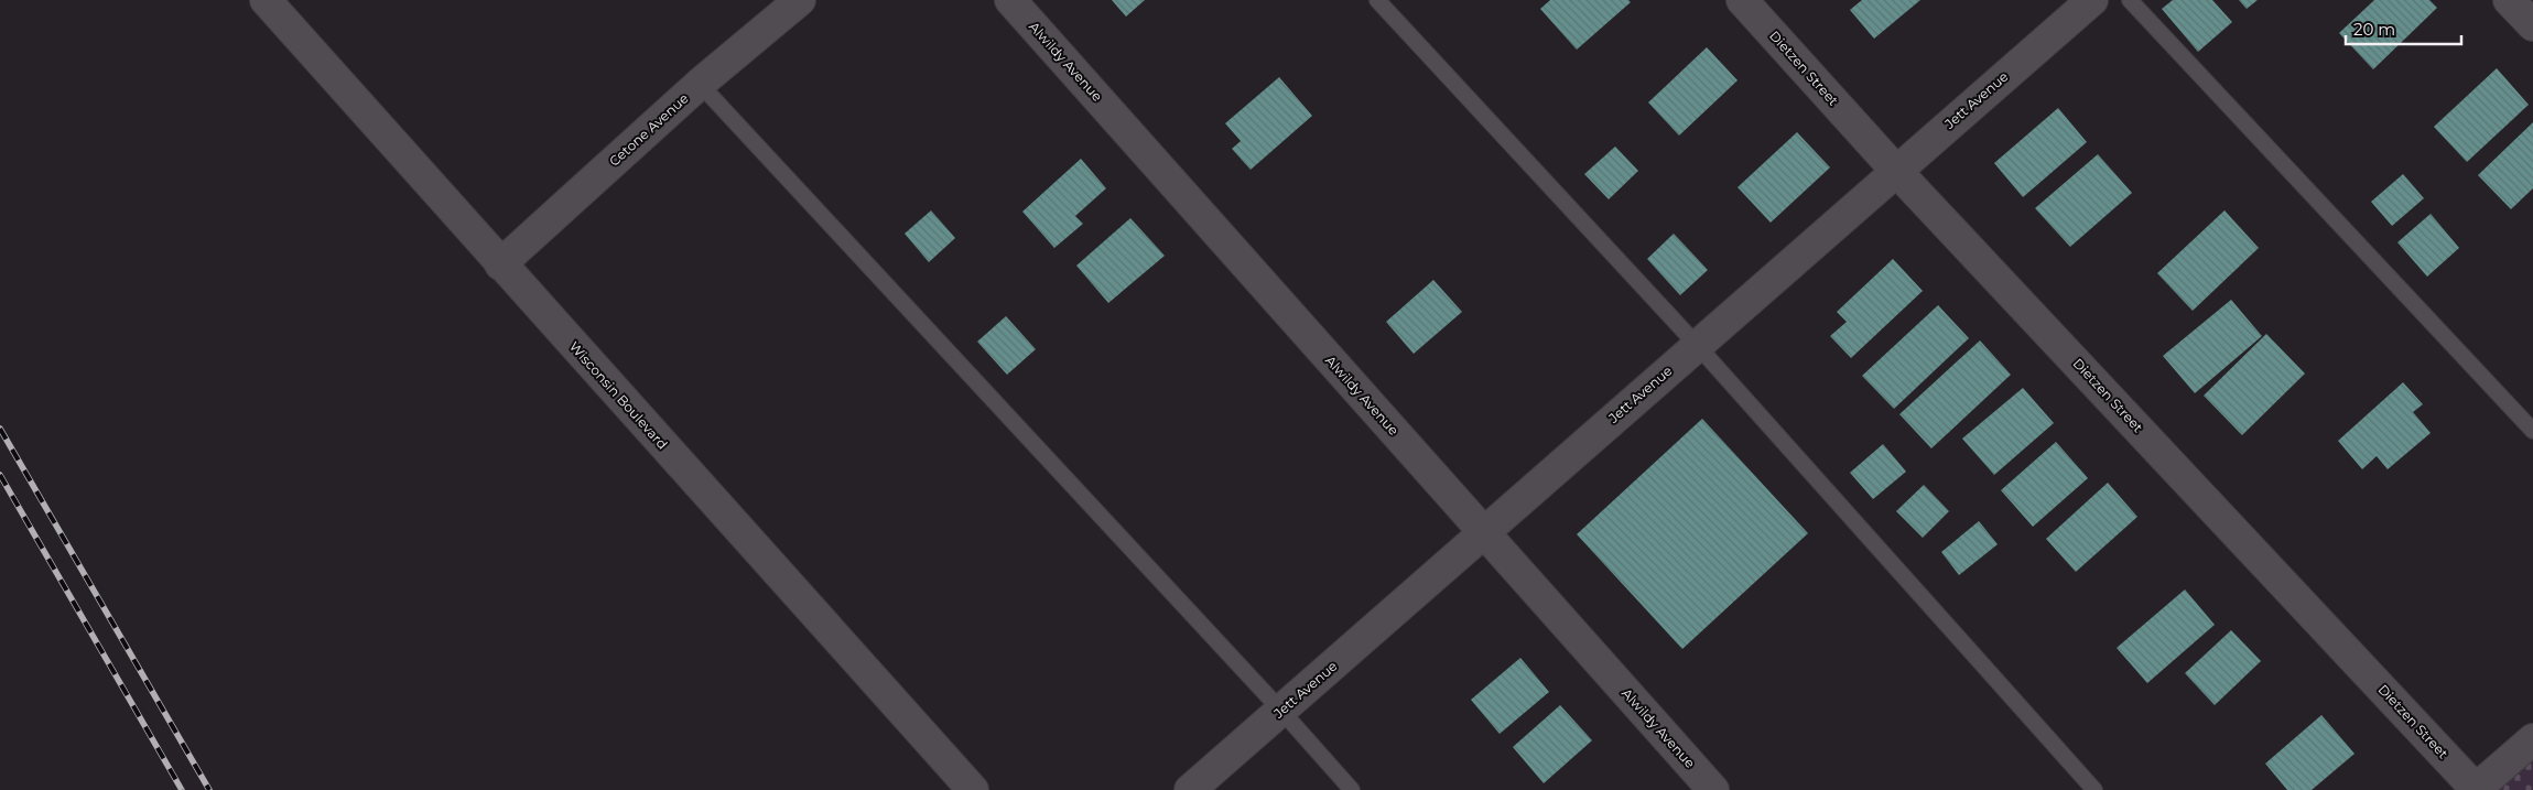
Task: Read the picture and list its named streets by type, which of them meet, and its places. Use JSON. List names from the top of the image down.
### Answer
{
  "streets": {
    "street": [
      "Alwildy Avenue",
      "Dietzen Street",
      "Jett Avenue",
      "Cetone Avenue",
      "Wisconsin Boulevard"
    ]
  },
  "crossings": [
    ["Alwildy Avenue", "Jett Avenue"],
    ["Dietzen Street", "Jett Avenue"],
    ["Cetone Avenue", "Wisconsin Boulevard"]
  ],
  "scale_bar": "20 m"
}
